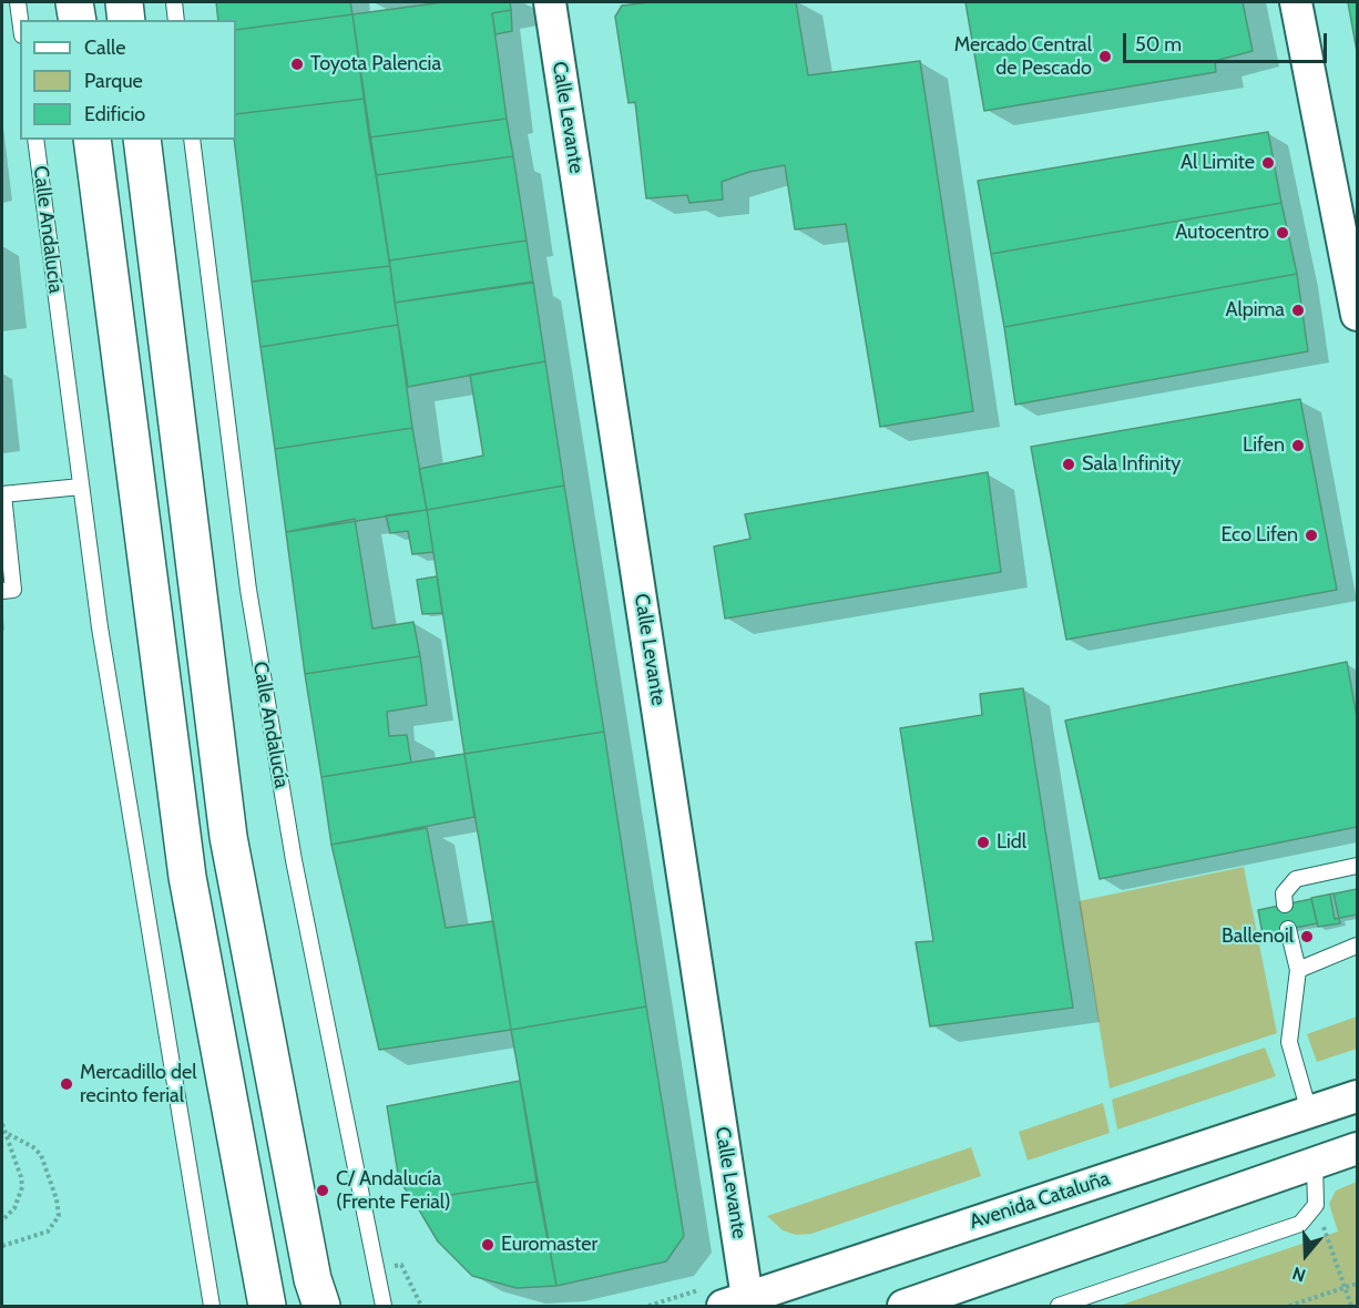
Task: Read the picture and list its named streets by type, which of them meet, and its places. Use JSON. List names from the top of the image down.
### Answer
{
  "streets": {
    "street": ["Calle Levante", "Avenida Cataluña"],
    "lane": ["Calle Andalucía"]
  },
  "crossings": [
    ["Calle Levante", "Avenida Cataluña"]
  ],
  "places": [
    "Mercado Central de Pescado",
    "Toyota Palencia",
    "Al Limite",
    "Autocentro",
    "Alpima",
    "Lifen",
    "Sala Infinity",
    "Eco Lifen",
    "Lidl",
    "Ballenoil",
    "Mercadillo del recinto ferial",
    "C/ Andalucía (Frente Ferial)",
    "Euromaster"
  ],
  "legend": ["Calle", "Parque", "Edificio"],
  "scale_bar": "50 m",
  "north": "bottom"
}
